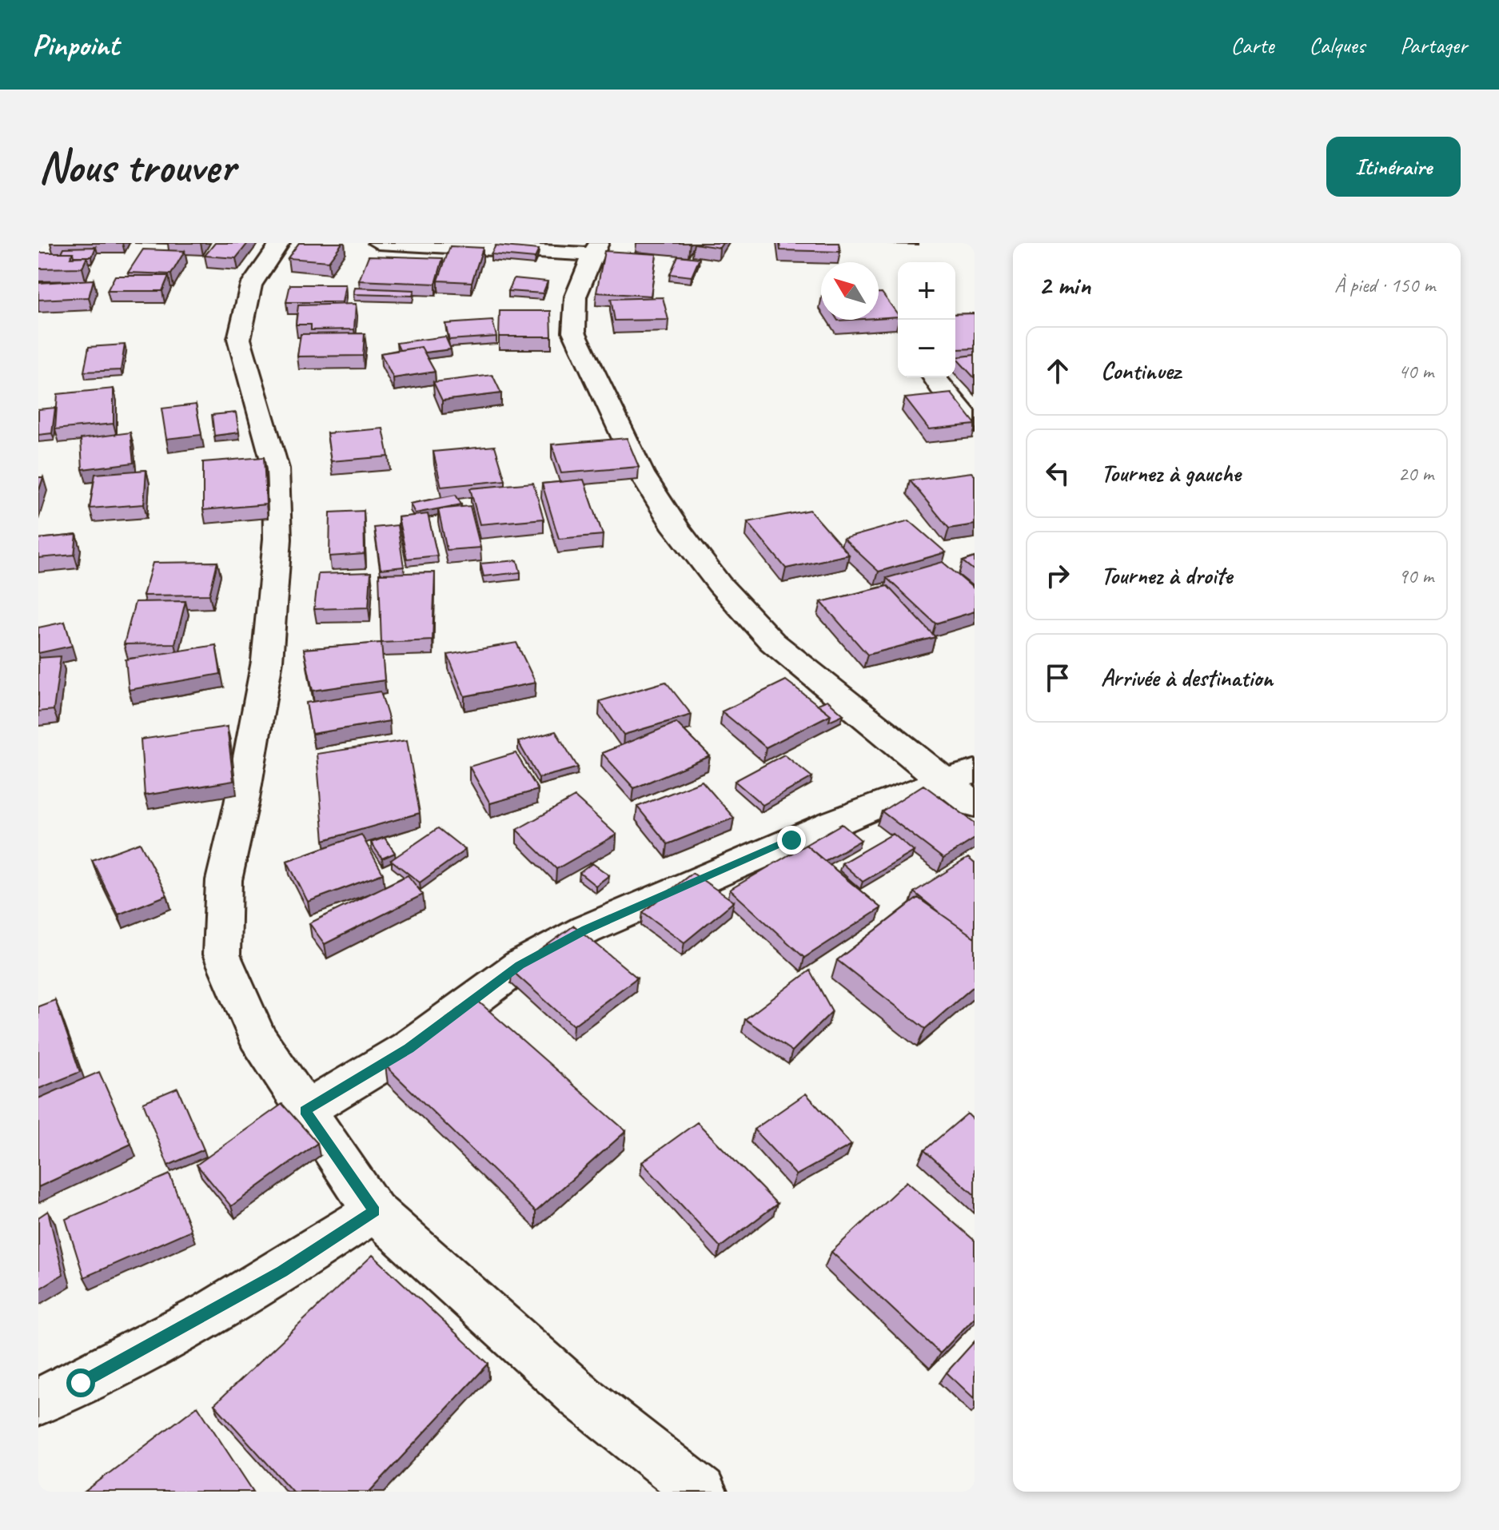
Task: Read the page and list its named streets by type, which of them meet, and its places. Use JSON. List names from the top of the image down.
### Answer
{
  "north": "top left",
  "page": {
    "header": "Pinpoint",
    "nav": ["Carte", "Calques", "Partager"],
    "buttons": "Itinéraire",
    "title": "Nous trouver",
    "heading": ["2 min", "À pied · 150 m"],
    "map_buttons": ["+", "−"],
    "list": [
      ["Continuez", "40 m"],
      ["Tournez à gauche", "20 m"],
      ["Tournez à droite", "90 m"],
      "Arrivée à destination"
    ]
  }
}
